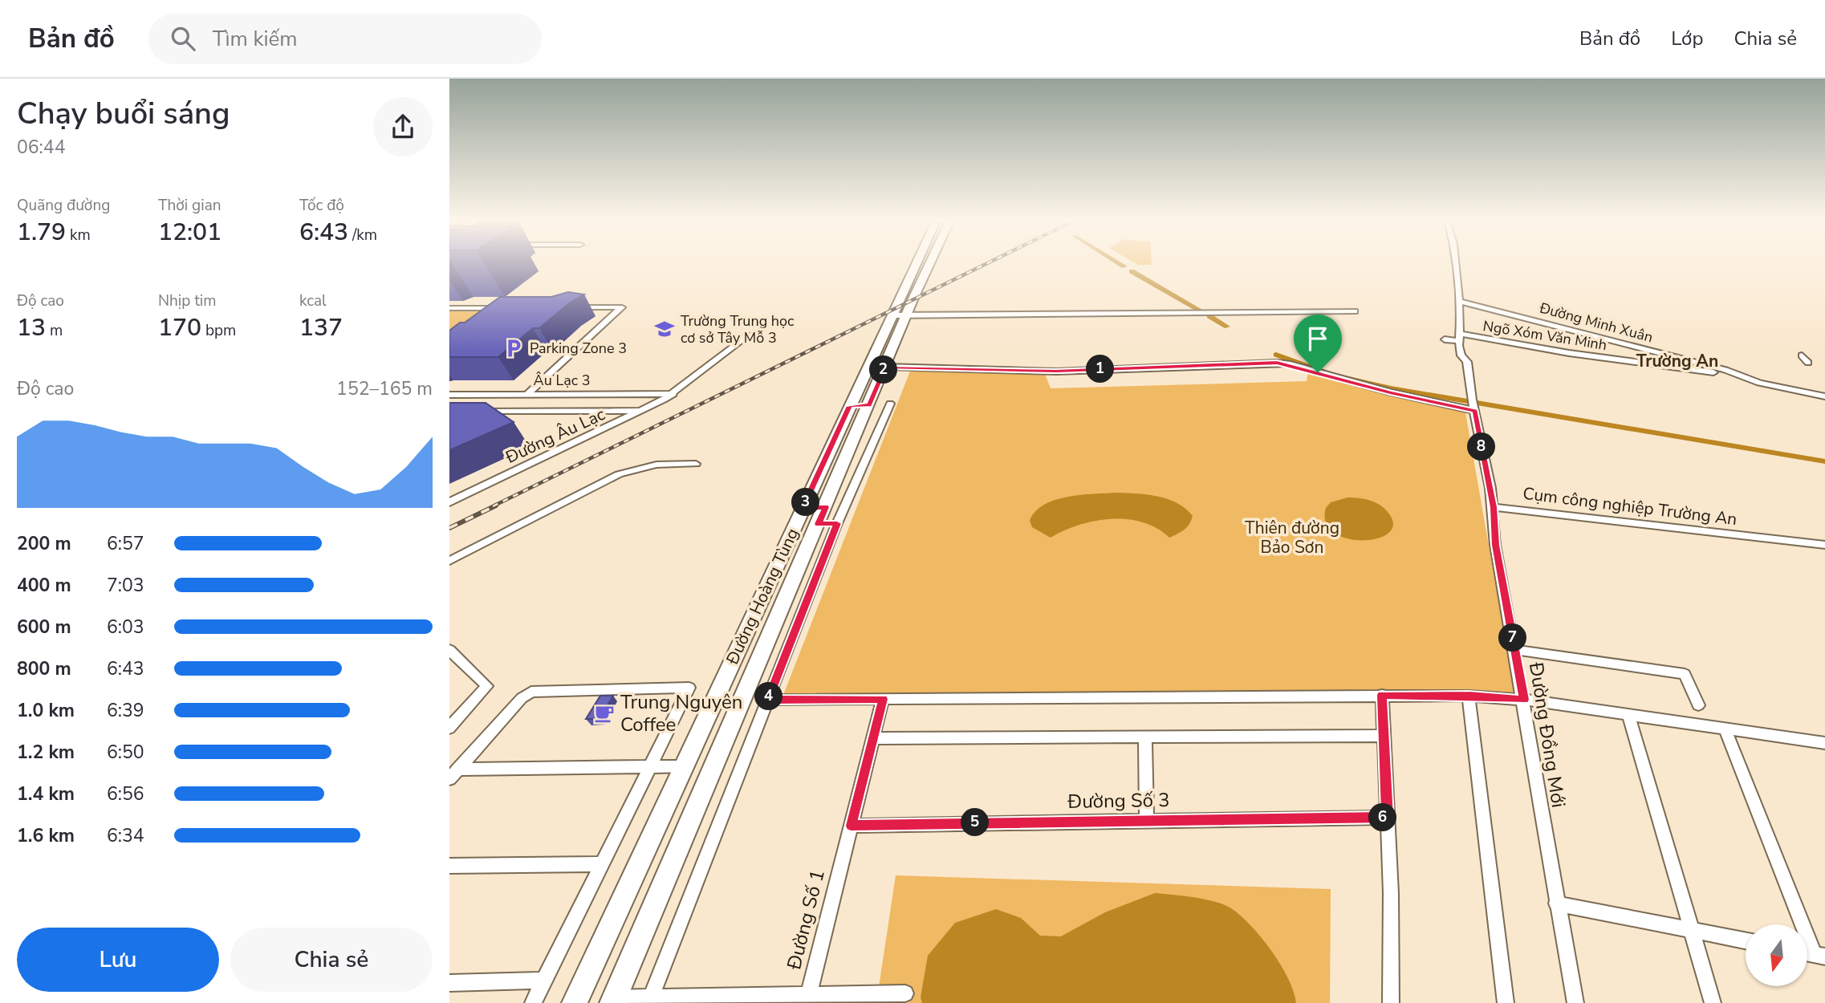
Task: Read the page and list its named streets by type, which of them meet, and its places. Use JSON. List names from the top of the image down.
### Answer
{
  "streets": {
    "main road": ["Đường Hoàng Tùng"],
    "street": [
      "Đường Minh Xuân",
      "Ngõ Xóm Văn Minh",
      "Âu Lạc 3",
      "Đường Âu Lạc",
      "Cụm công nghiệp Trường An",
      "Đường Đồng Mới",
      "Đường Số 3",
      "Đường Số 1"
    ]
  },
  "crossings": [
    ["Đường Minh Xuân", "Đường Đồng Mới"],
    ["Ngõ Xóm Văn Minh", "Đường Đồng Mới"],
    ["Âu Lạc 3", "Đường Âu Lạc"],
    ["Cụm công nghiệp Trường An", "Đường Đồng Mới"],
    ["Đường Hoàng Tùng", "Đường Số 1"],
    ["Đường Số 3", "Đường Số 1"]
  ],
  "districts": ["Trường An"],
  "parks": ["Thiên đường Bảo Sơn"],
  "places": {
    "school or university": ["Trường Trung học cơ sở Tây Mỗ 3"],
    "parking": ["Parking Zone 3"],
    "cafe": ["Trung Nguyên Coffee"]
  },
  "north": "bottom",
  "page": {
    "header": "Bản đồ",
    "search": "Tìm kiếm",
    "nav": ["Bản đồ", "Lớp", "Chia sẻ"],
    "heading": ["Chạy buổi sáng", "06:44"],
    "stats": [
      ["Quãng đường", "1.79 km"],
      ["Thời gian", "12:01"],
      ["Tốc độ", "6:43 /km"],
      ["Độ cao", "13 m"],
      ["Nhịp tim", "170 bpm"],
      ["kcal", "137"]
    ],
    "pins": [
      "1",
      "2",
      "8",
      "3",
      "7",
      "4",
      "6",
      "5"
    ],
    "chart": ["Độ cao", "152–165 m"],
    "list": [
      {
        "name": "200 m",
        "note": "6:57"
      },
      {
        "name": "400 m",
        "note": "7:03"
      },
      {
        "name": "600 m",
        "note": "6:03"
      },
      {
        "name": "800 m",
        "note": "6:43"
      },
      {
        "name": "1.0 km",
        "note": "6:39"
      },
      {
        "name": "1.2 km",
        "note": "6:50"
      },
      {
        "name": "1.4 km",
        "note": "6:56"
      },
      {
        "name": "1.6 km",
        "note": "6:34"
      }
    ],
    "buttons": ["Lưu", "Chia sẻ"]
  }
}
